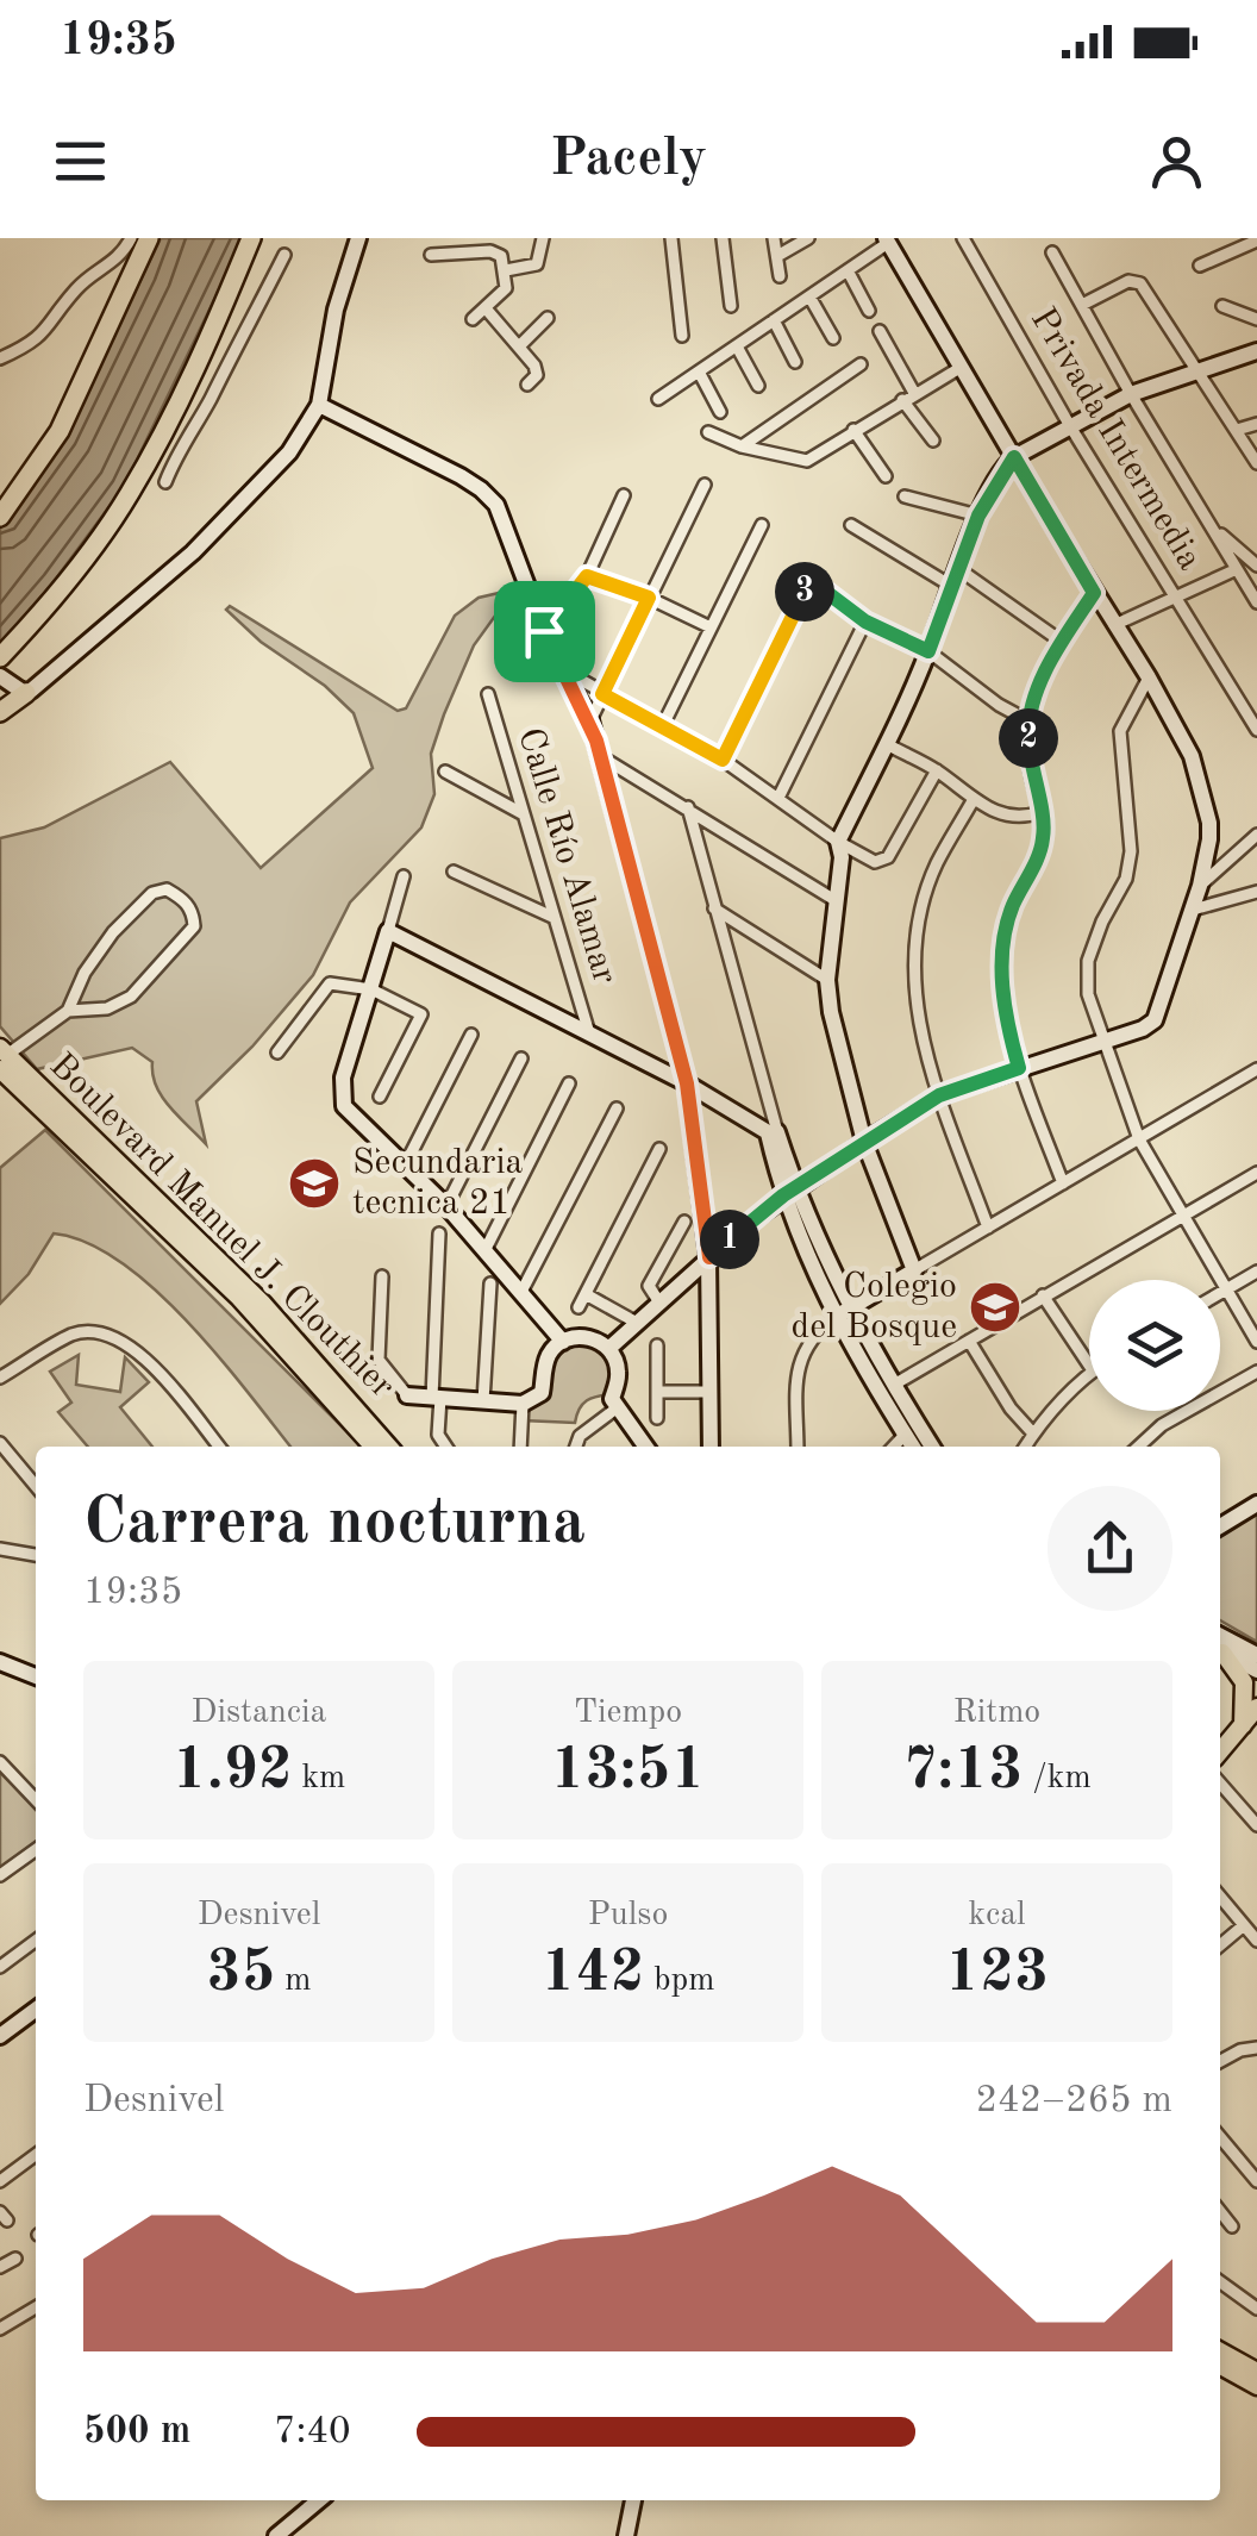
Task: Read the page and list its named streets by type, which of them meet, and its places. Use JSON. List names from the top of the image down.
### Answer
{
  "streets": {
    "main road": ["Boulevard Manuel J. Clouthier"],
    "street": ["Privada Intermedia", "Calle Río Alamar"]
  },
  "places": {
    "school or university": ["Secundaria tecnica 21", "Colegio del Bosque"]
  },
  "page": {
    "status": "19:35",
    "header": "Pacely",
    "pins": ["3", "2", "1"],
    "heading": ["Carrera nocturna", "19:35"],
    "stats": [
      ["Distancia", "1.92 km"],
      ["Tiempo", "13:51"],
      ["Ritmo", "7:13 /km"],
      ["Desnivel", "35 m"],
      ["Pulso", "142 bpm"],
      ["kcal", "123"]
    ],
    "chart": ["Desnivel", "242–265 m"],
    "list": [
      {
        "name": "500 m",
        "note": "7:40"
      }
    ]
  }
}
